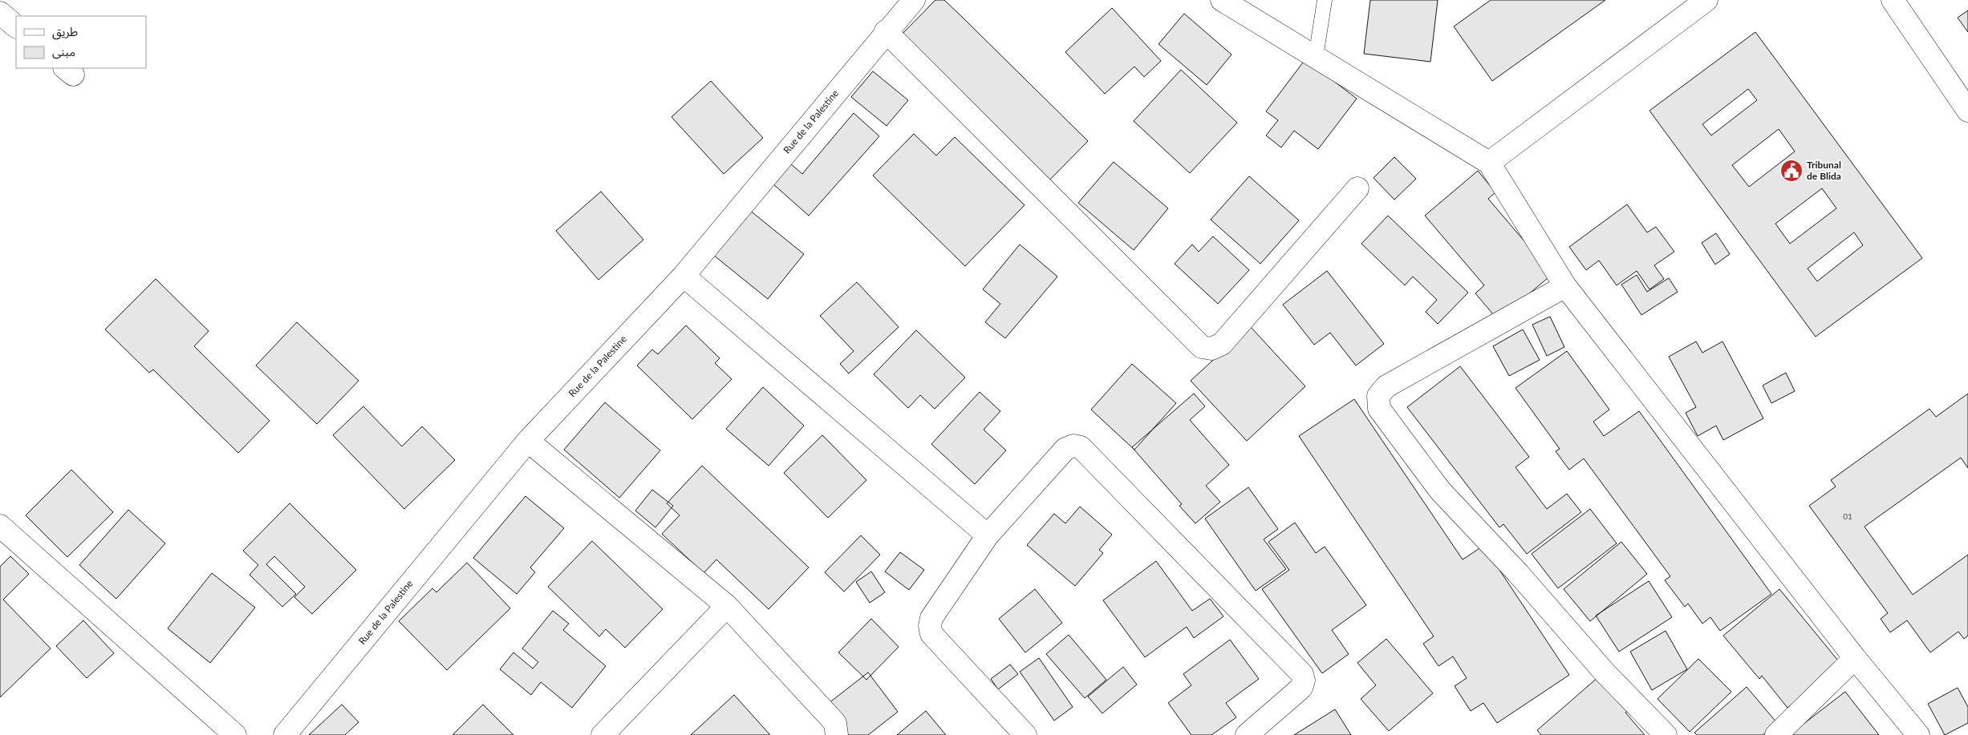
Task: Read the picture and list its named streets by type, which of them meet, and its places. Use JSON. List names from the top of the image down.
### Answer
{
  "streets": {
    "street": ["Rue de la Palestine"]
  },
  "places": {
    "public building": ["Tribunal de Blida"]
  },
  "house_numbers": ["01"],
  "legend": ["طريق", "مبنى"]
}
